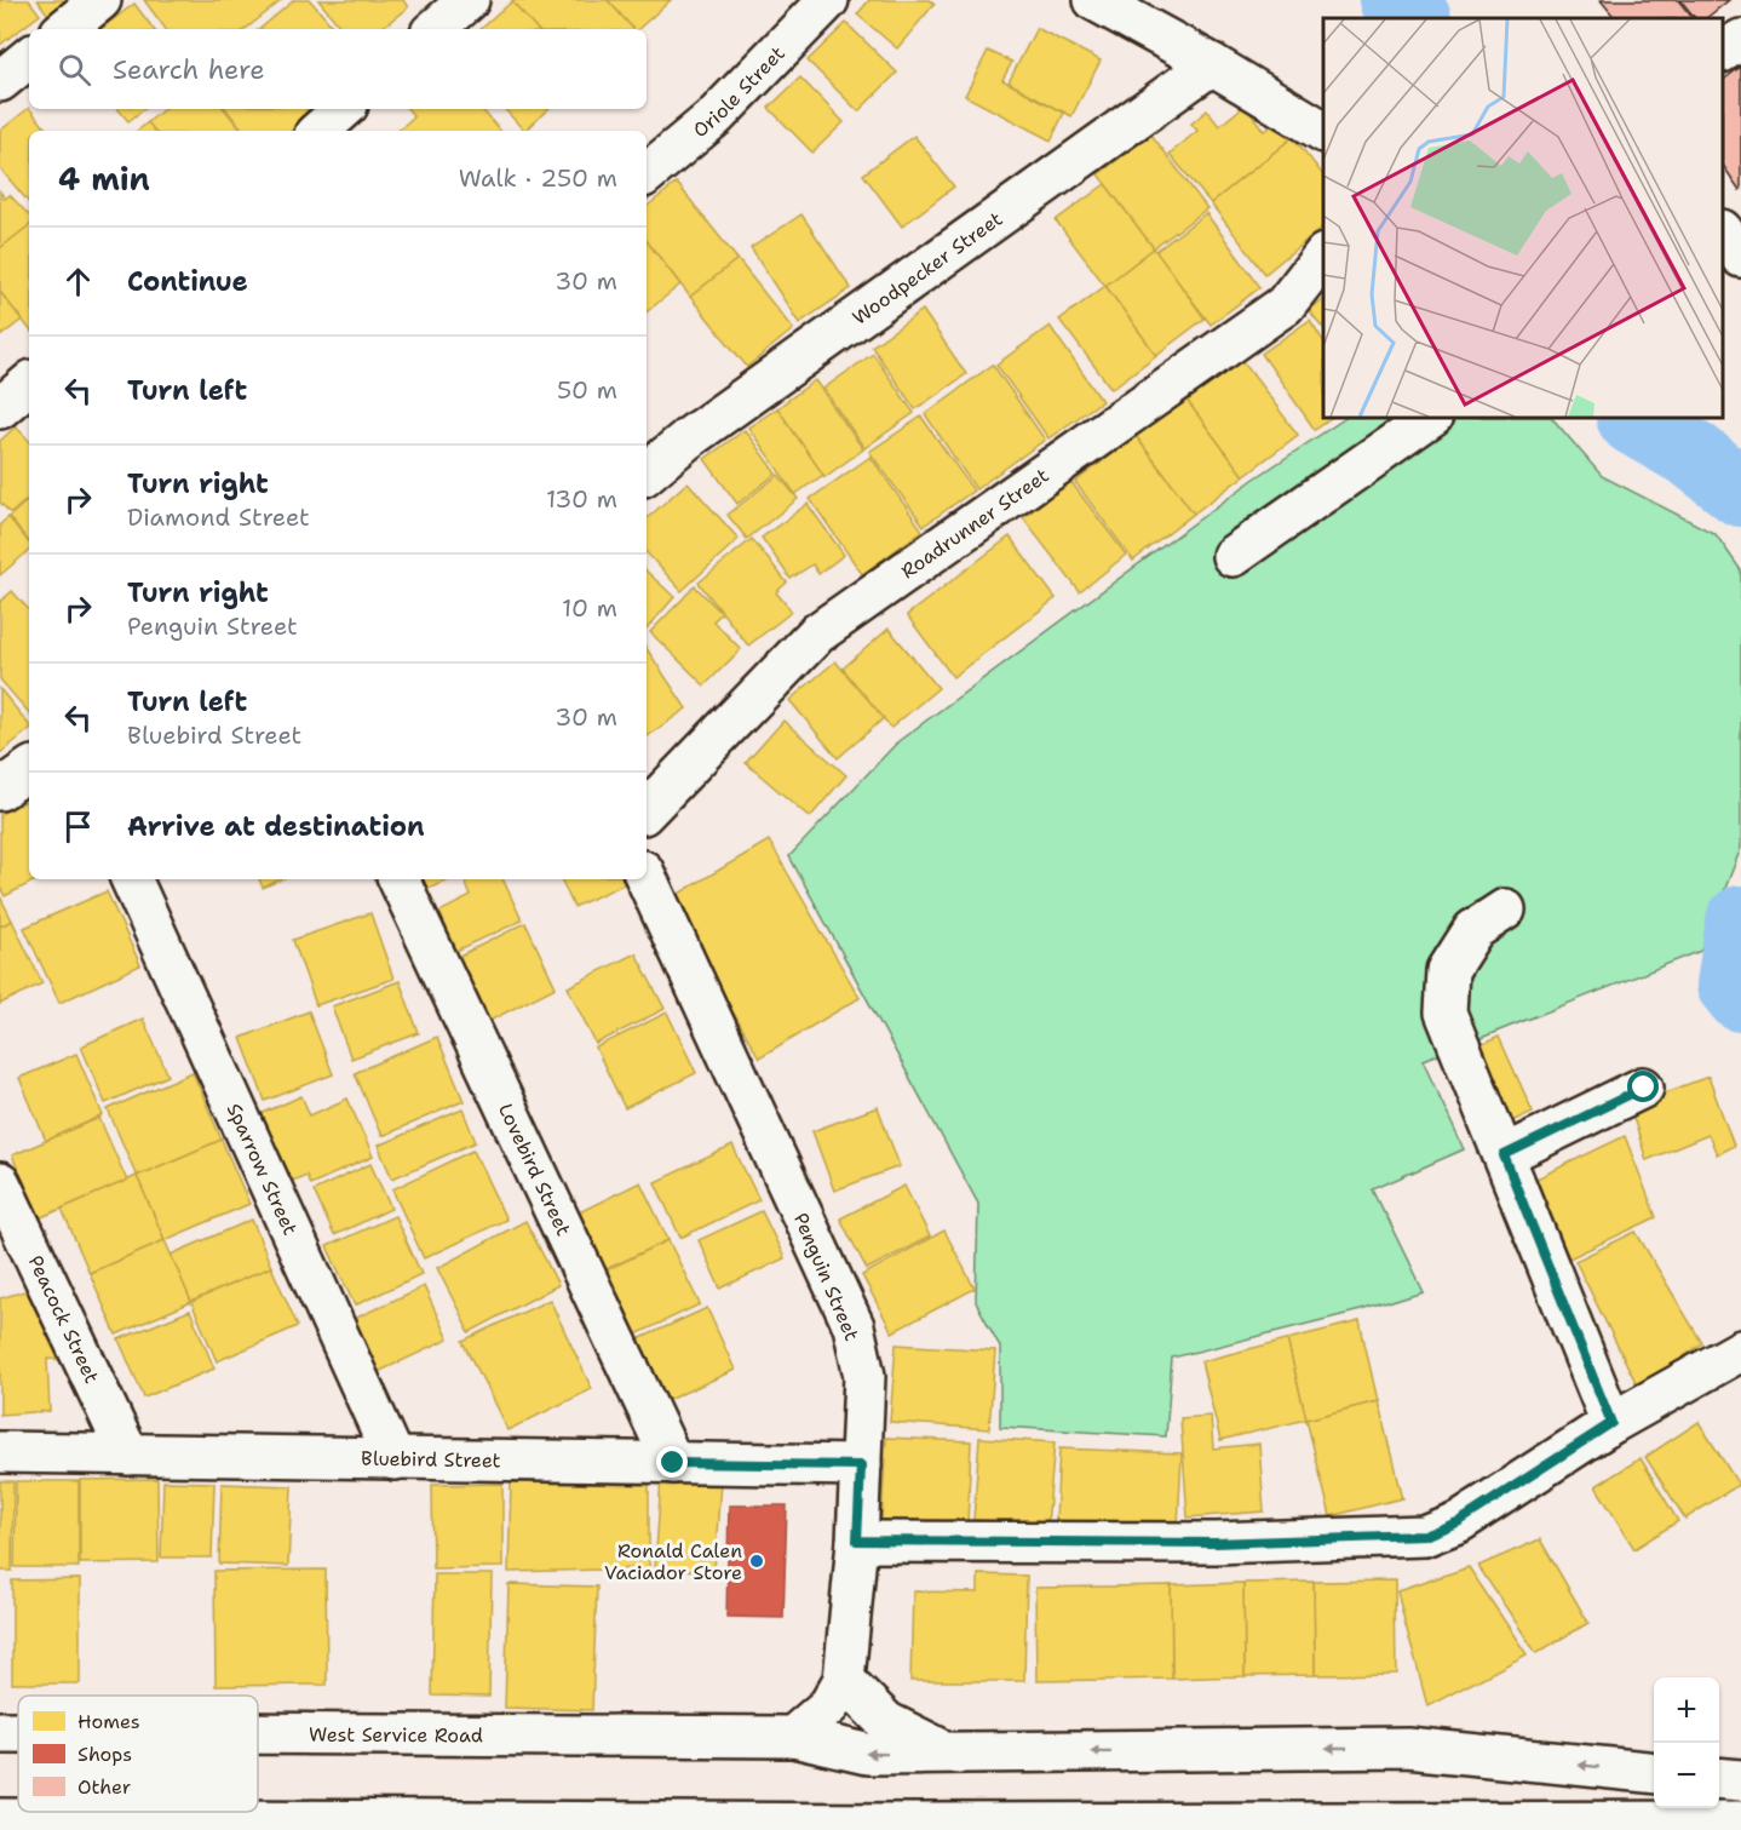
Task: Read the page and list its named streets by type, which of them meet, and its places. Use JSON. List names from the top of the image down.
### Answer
{
  "streets": {
    "main road": [
      "Oriole Street",
      "Woodpecker Street",
      "Roadrunner Street",
      "Sparrow Street",
      "Lovebird Street",
      "Penguin Street",
      "Peacock Street",
      "Bluebird Street",
      "West Service Road"
    ]
  },
  "crossings": [
    ["Sparrow Street", "Bluebird Street"],
    ["Lovebird Street", "Bluebird Street"],
    ["Penguin Street", "Bluebird Street"],
    ["Penguin Street", "West Service Road"],
    ["Peacock Street", "Bluebird Street"]
  ],
  "places": ["Ronald Calen Vaciador Store"],
  "legend": ["Homes", "Shops", "Other"],
  "page": {
    "search": "Search here",
    "heading": ["4 min", "Walk · 250 m"],
    "list": [
      ["Continue", "30 m"],
      ["Turn left", "50 m"],
      ["Turn right", "Diamond Street", "130 m"],
      ["Turn right", "Penguin Street", "10 m"],
      ["Turn left", "Bluebird Street", "30 m"],
      "Arrive at destination"
    ],
    "map_buttons": ["+", "−"]
  }
}
